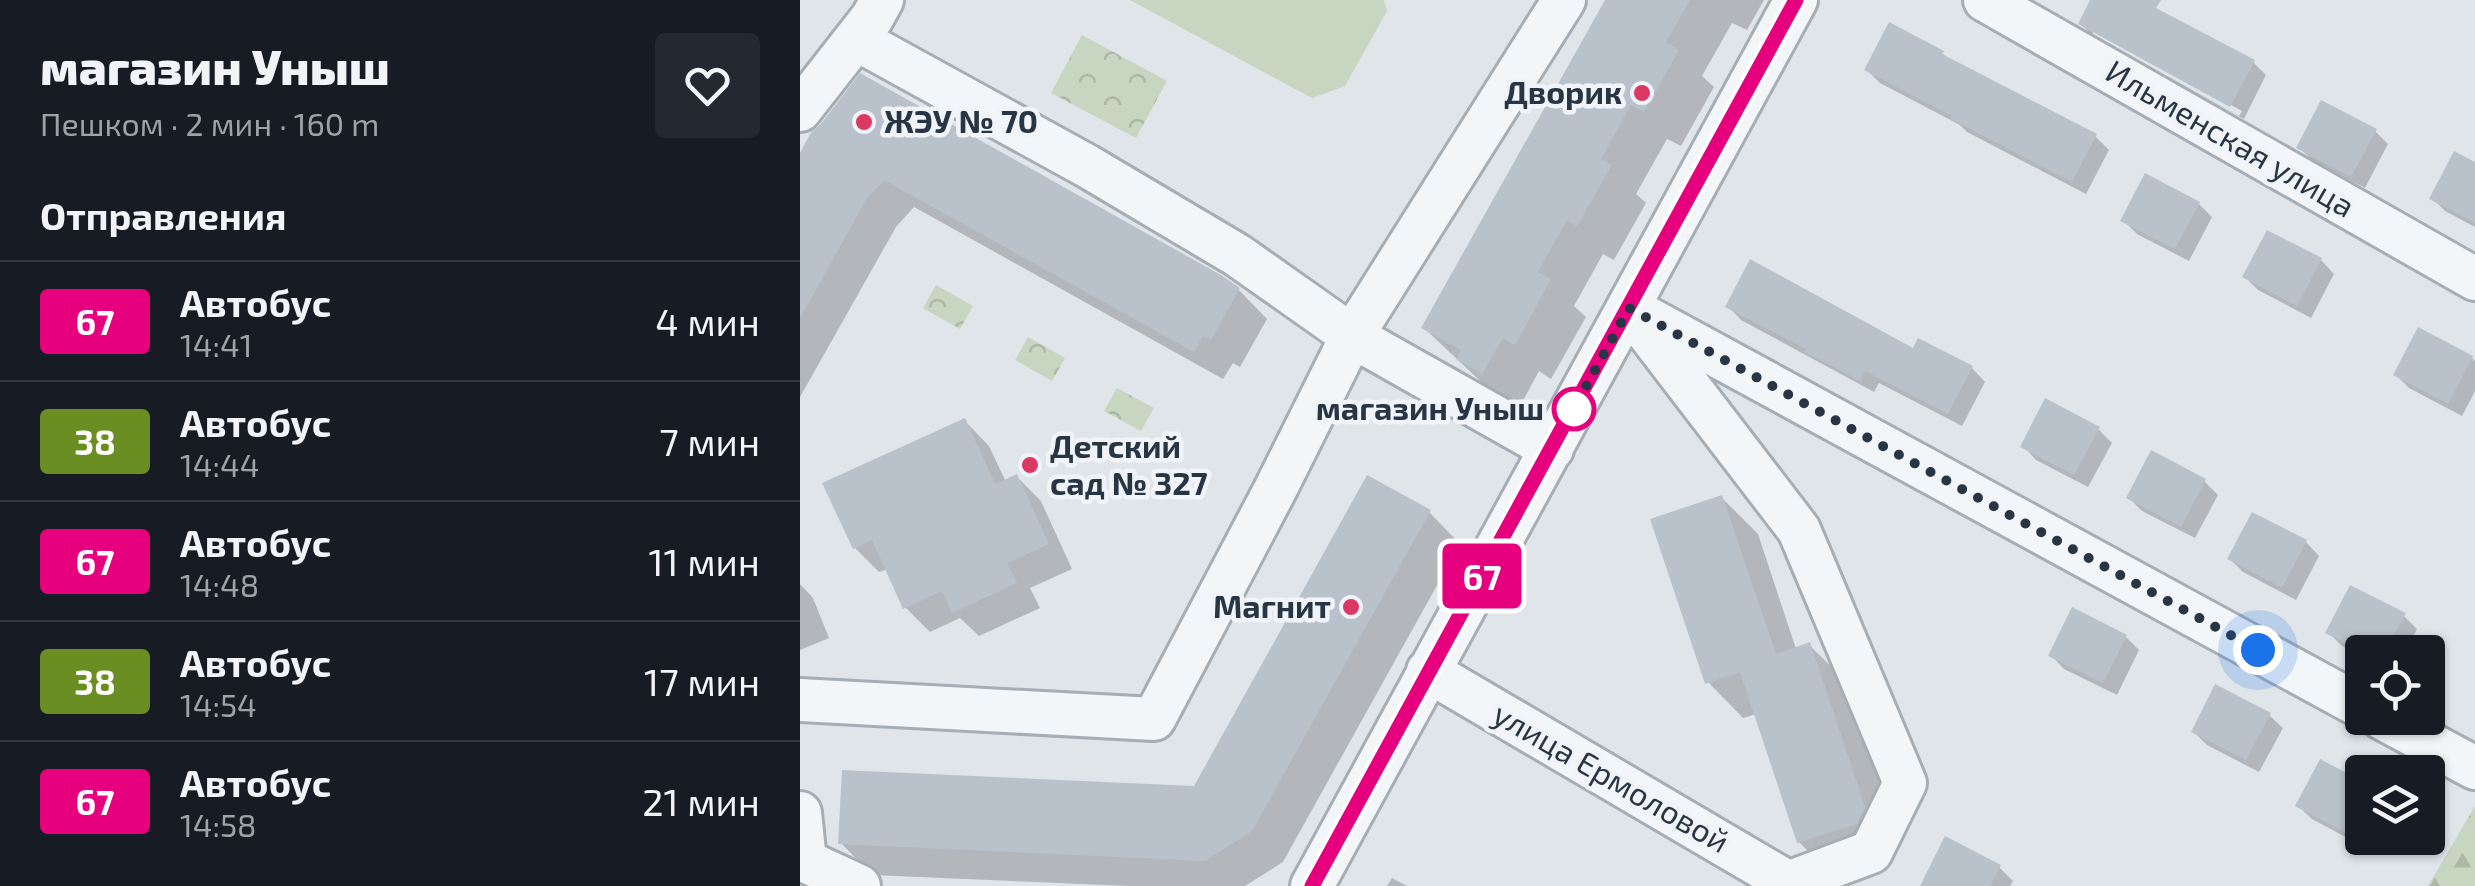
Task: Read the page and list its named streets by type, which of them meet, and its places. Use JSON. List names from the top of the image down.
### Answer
{
  "streets": {
    "street": ["Ильменская улица", "улица Ермоловой"]
  },
  "places": [
    "Дворик",
    "ЖЭУ № 70",
    "магазин Уныш",
    "Детский сад № 327",
    "Магнит"
  ],
  "lines": ["bus line 67"],
  "page": {
    "heading": [
      ["магазин Уныш", "Пешком · 2 мин · 160 m"],
      "Отправления"
    ],
    "on_map": "67",
    "list": [
      {
        "mark": "67",
        "name": "Автобус",
        "note": "14:41",
        "value": "4 мин"
      },
      {
        "mark": "38",
        "name": "Автобус",
        "note": "14:44",
        "value": "7 мин"
      },
      {
        "mark": "67",
        "name": "Автобус",
        "note": "14:48",
        "value": "11 мин"
      },
      {
        "mark": "38",
        "name": "Автобус",
        "note": "14:54",
        "value": "17 мин"
      },
      {
        "mark": "67",
        "name": "Автобус",
        "note": "14:58",
        "value": "21 мин"
      }
    ]
  }
}
